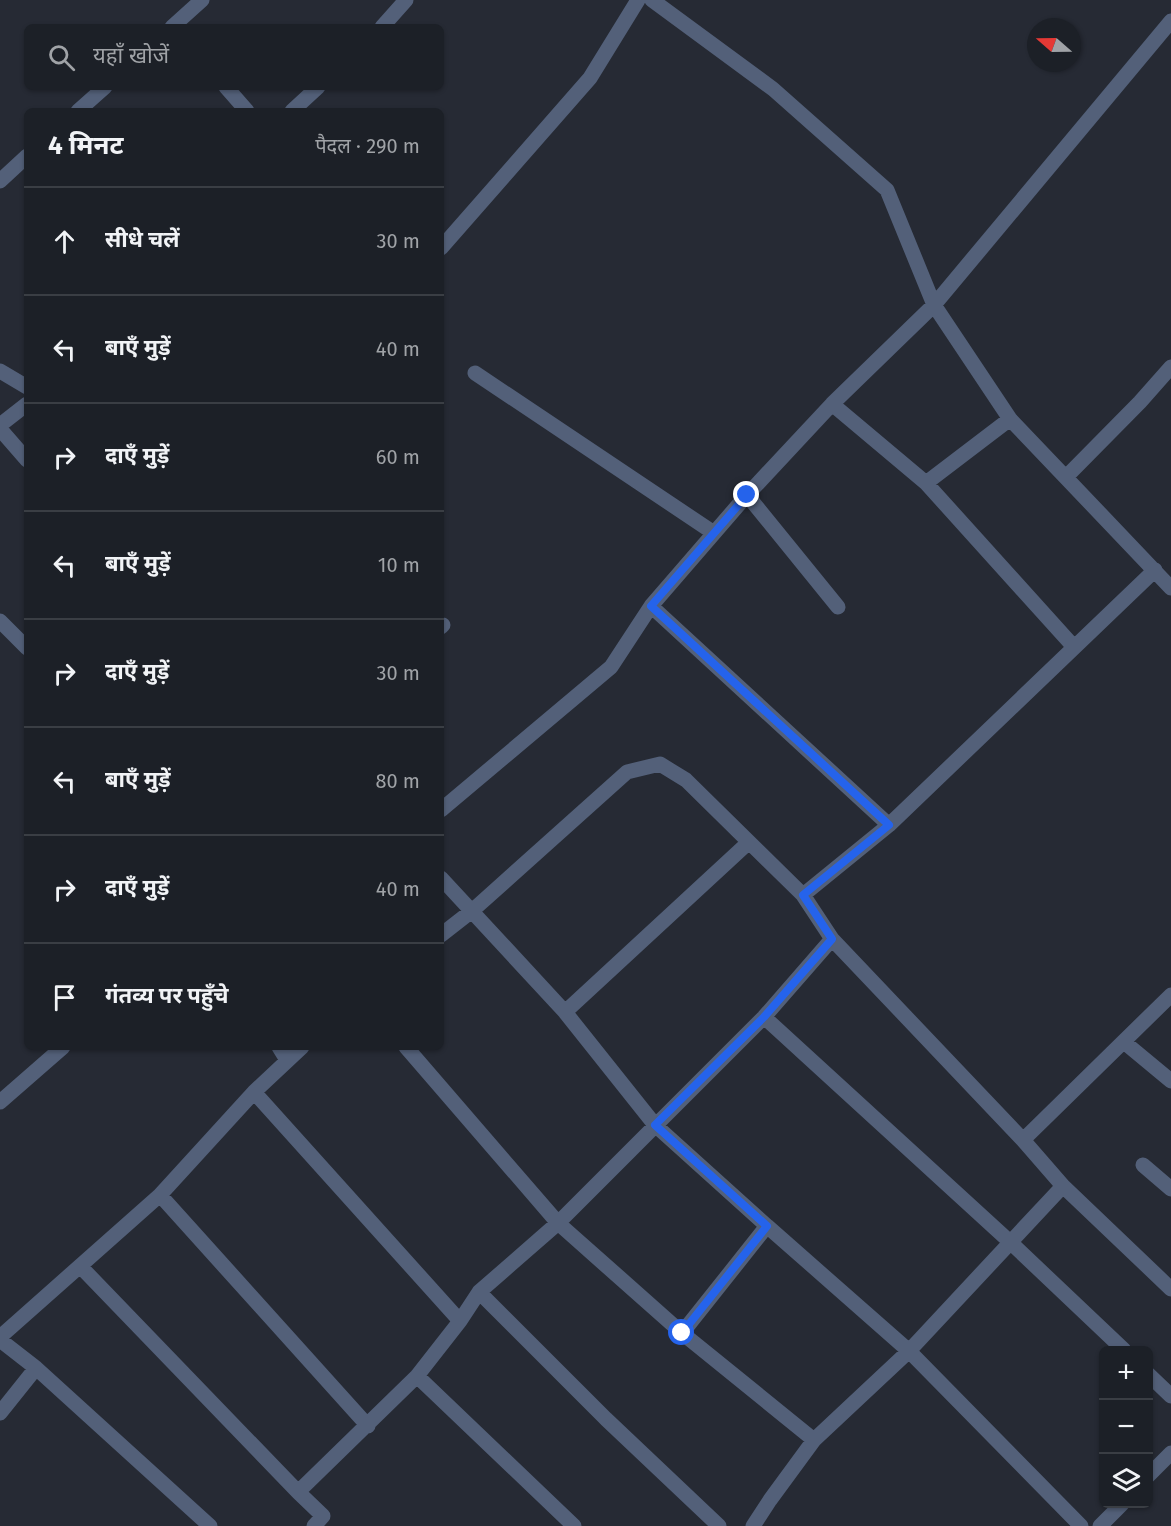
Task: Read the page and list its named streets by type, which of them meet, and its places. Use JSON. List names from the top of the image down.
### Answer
{
  "north": "left",
  "page": {
    "search": "यहाँ खोजें",
    "heading": ["4 मिनट", "पैदल · 290 m"],
    "list": [
      ["सीधे चलें", "30 m"],
      ["बाएँ मुड़ें", "40 m"],
      ["दाएँ मुड़ें", "60 m"],
      ["बाएँ मुड़ें", "10 m"],
      ["दाएँ मुड़ें", "30 m"],
      ["बाएँ मुड़ें", "80 m"],
      ["दाएँ मुड़ें", "40 m"],
      "गंतव्य पर पहुँचे"
    ],
    "map_buttons": ["+", "−"]
  }
}
